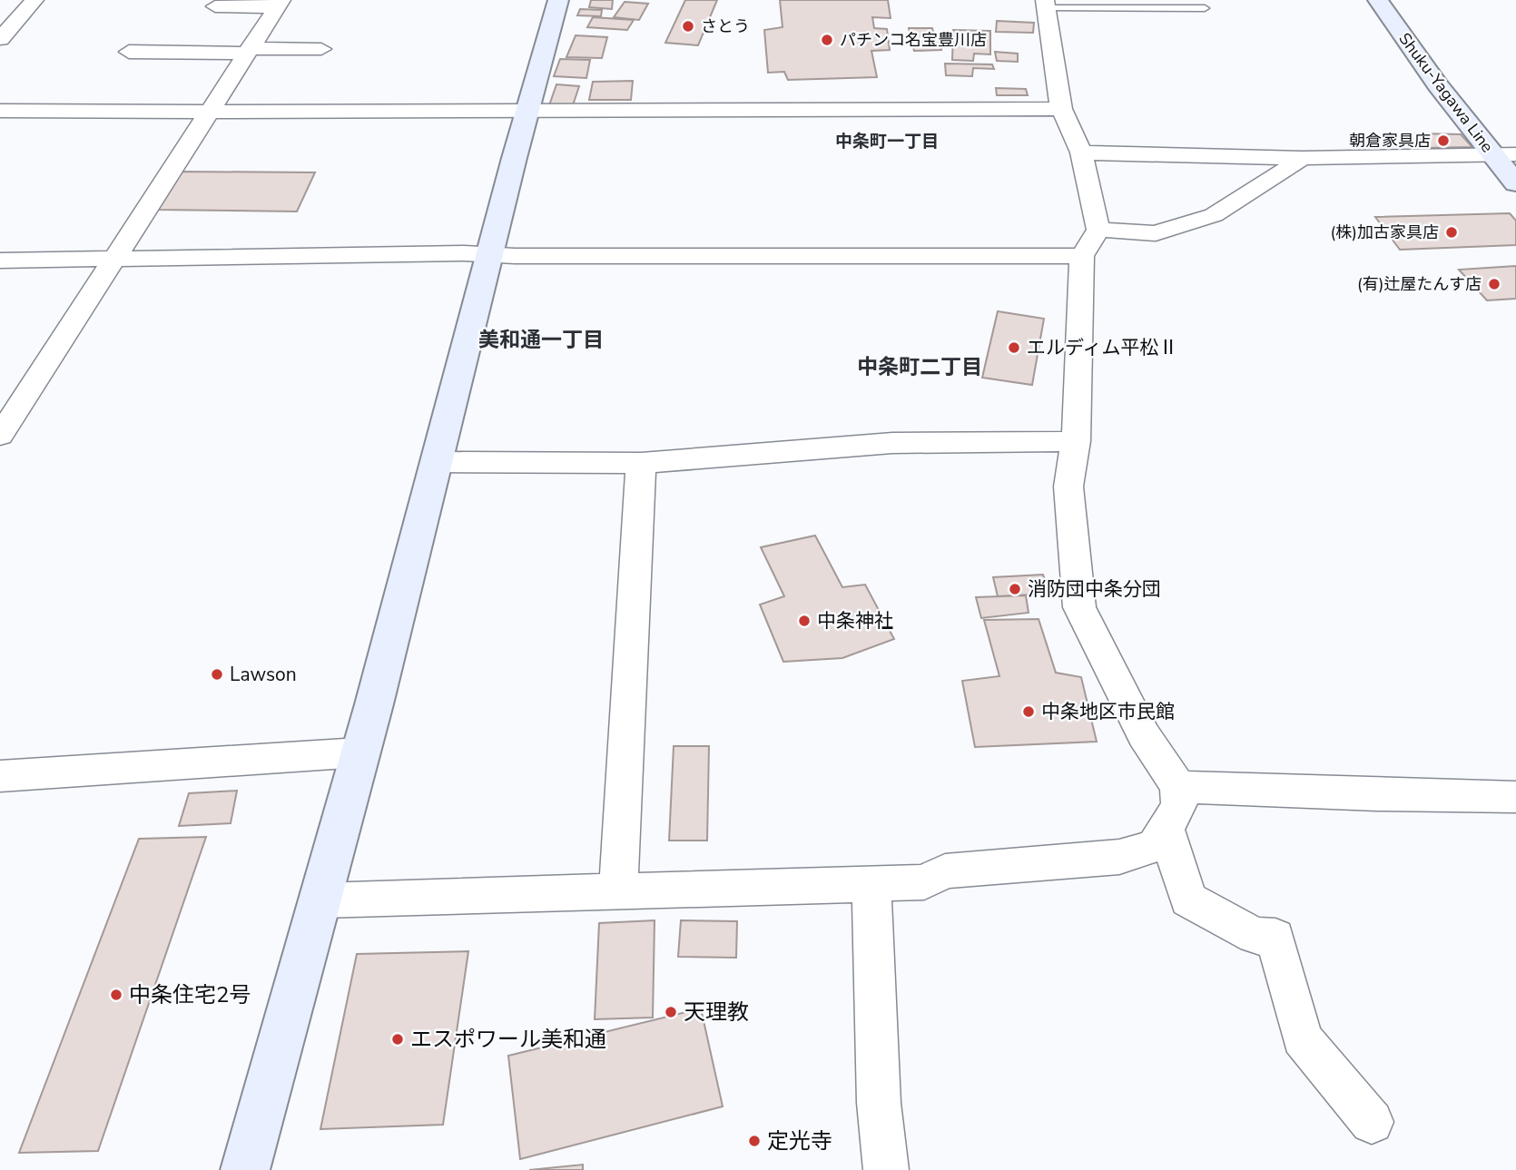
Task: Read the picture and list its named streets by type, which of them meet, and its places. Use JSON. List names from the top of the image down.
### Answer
{
  "streets": {
    "street": ["Shuku-Yagawa Line"]
  },
  "districts": ["中条町一丁目", "美和通一丁目", "中条町二丁目"],
  "places": [
    "さとう",
    "パチンコ名宝豊川店",
    "朝倉家具店",
    "(株)加古家具店",
    "(有)辻屋たんす店",
    "エルディム平松Ⅱ",
    "消防団中条分団",
    "中条神社",
    "Lawson",
    "中条地区市民館",
    "中条住宅2号",
    "天理教",
    "エスポワール美和通",
    "定光寺"
  ]
}
